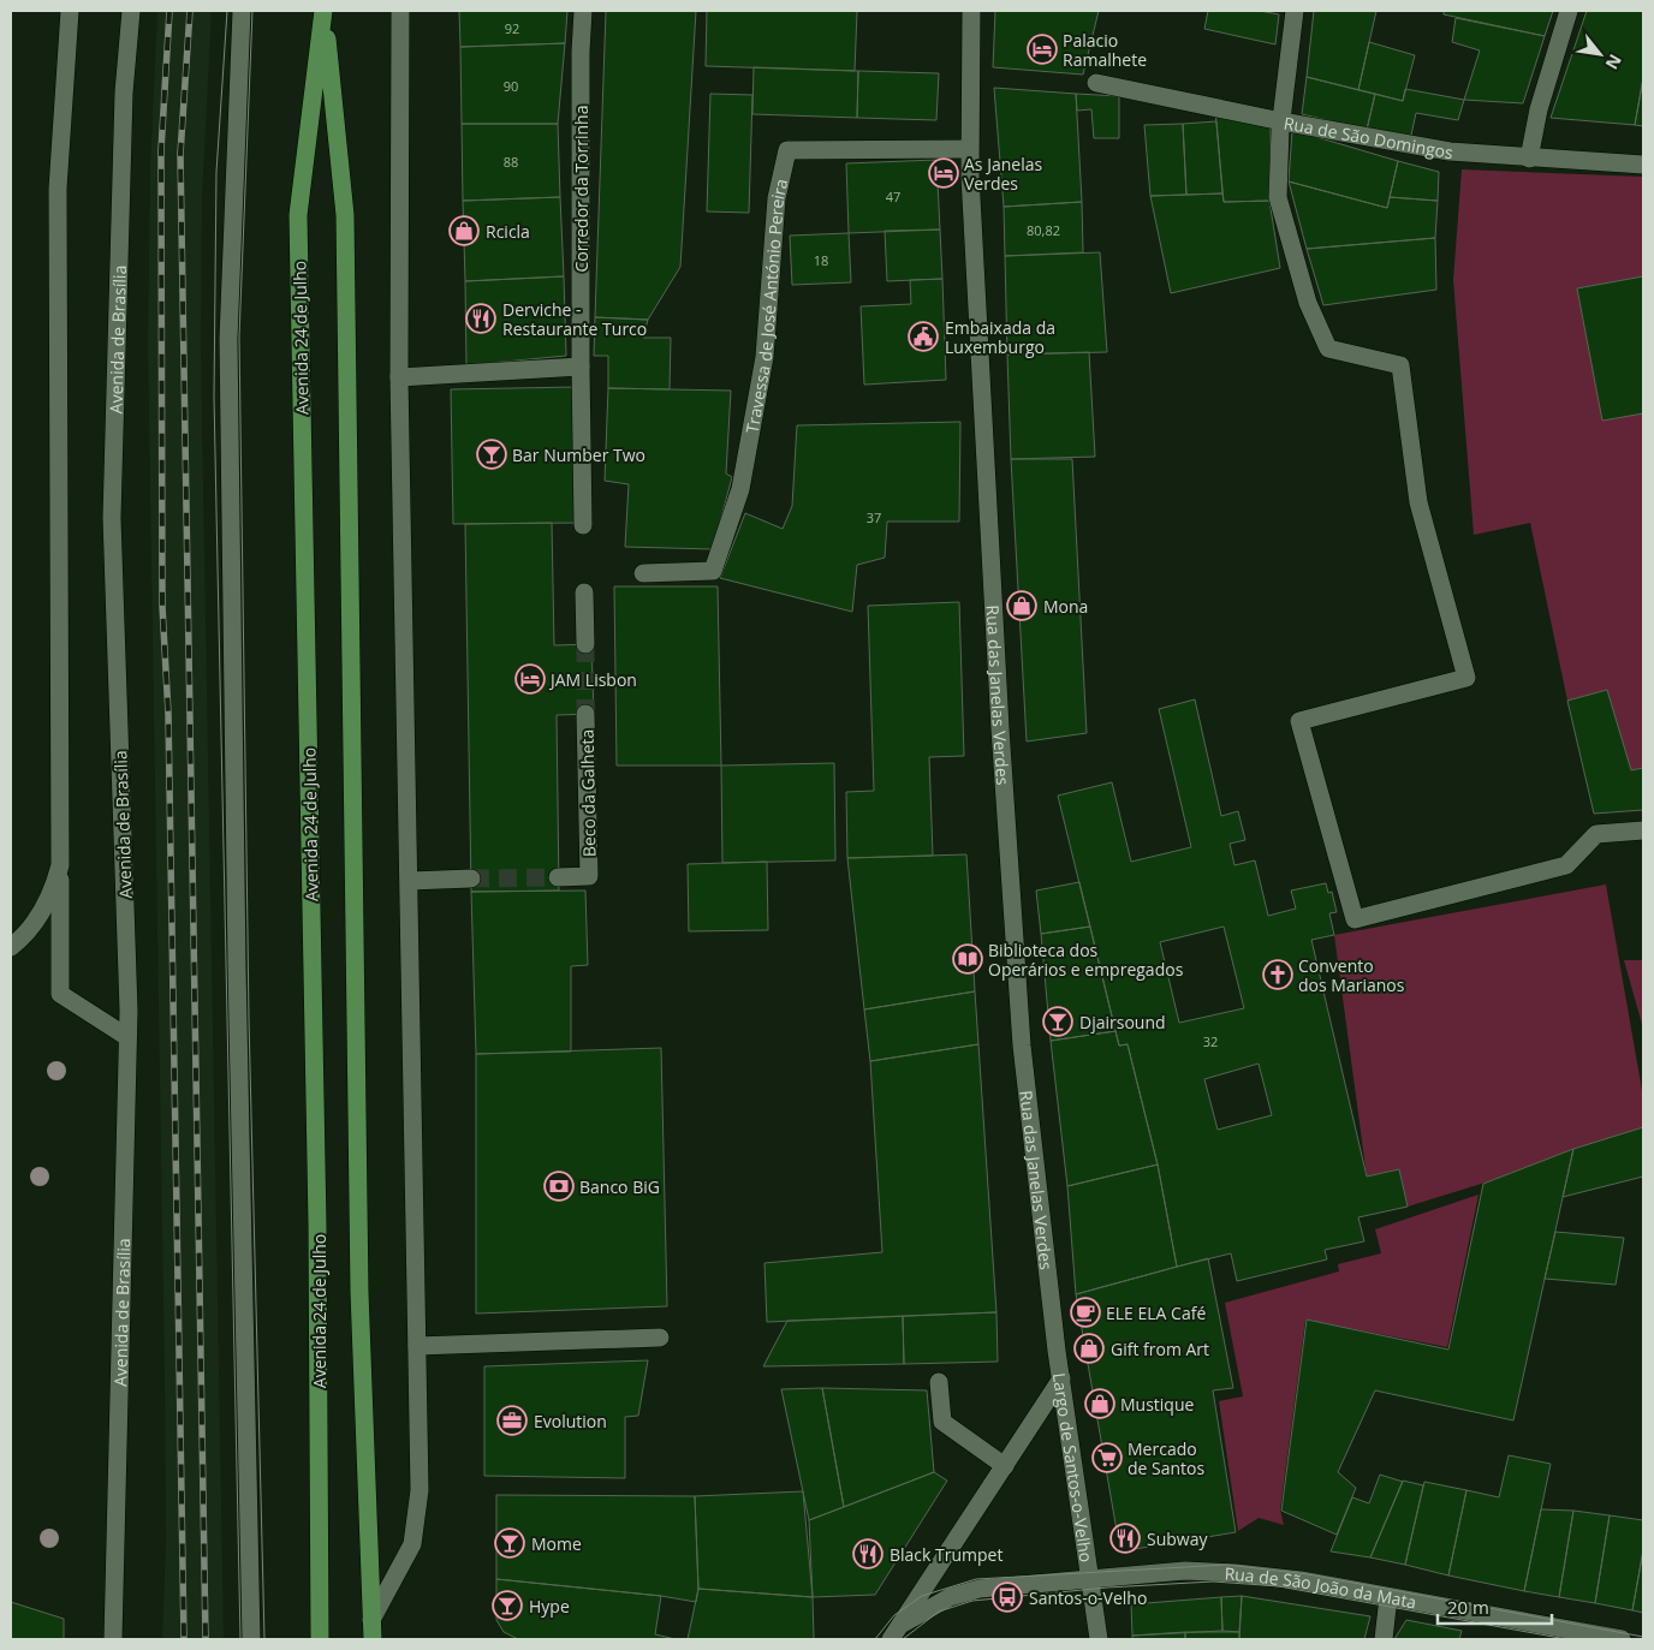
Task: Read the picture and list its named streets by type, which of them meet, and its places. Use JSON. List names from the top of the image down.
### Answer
{
  "streets": {
    "main road": ["Avenida 24 de Julho"],
    "street": [
      "Rua de São Domingos",
      "Corredor da Torrinha",
      "Travessa de José António Pereira",
      "Avenida de Brasília",
      "Rua das Janelas Verdes",
      "Beco da Galheta",
      "Largo de Santos-o-Velho",
      "Rua de São João da Mata"
    ]
  },
  "crossings": [
    ["Travessa de José António Pereira", "Rua das Janelas Verdes"],
    ["Rua das Janelas Verdes", "Largo de Santos-o-Velho"],
    ["Largo de Santos-o-Velho", "Rua de São João da Mata"]
  ],
  "places": {
    "hotel": ["Palacio Ramalhete", "As Janelas Verdes", "JAM Lisbon"],
    "shop": [
      "Rcicla",
      "Mona",
      "Gift from Art",
      "Mustique"
    ],
    "restaurant": ["Derviche - Restaurante Turco", "Subway", "Black Trumpet"],
    "public building": ["Embaixada da Luxemburgo"],
    "bar": [
      "Bar Number Two",
      "Djairsound",
      "Mome",
      "Hype"
    ],
    "library": ["Biblioteca dos Operários e empregados"],
    "church": ["Convento dos Marianos"],
    "bank": ["Banco BiG"],
    "cafe": ["ELE ELA Café"],
    "office": ["Evolution"],
    "supermarket": ["Mercado de Santos"],
    "bus stop": ["Santos-o-Velho"]
  },
  "house_numbers": [
    "92",
    "90",
    "88",
    "47",
    "80,82",
    "18",
    "37",
    "32"
  ],
  "scale_bar": "20 m",
  "north": "bottom right"
}
